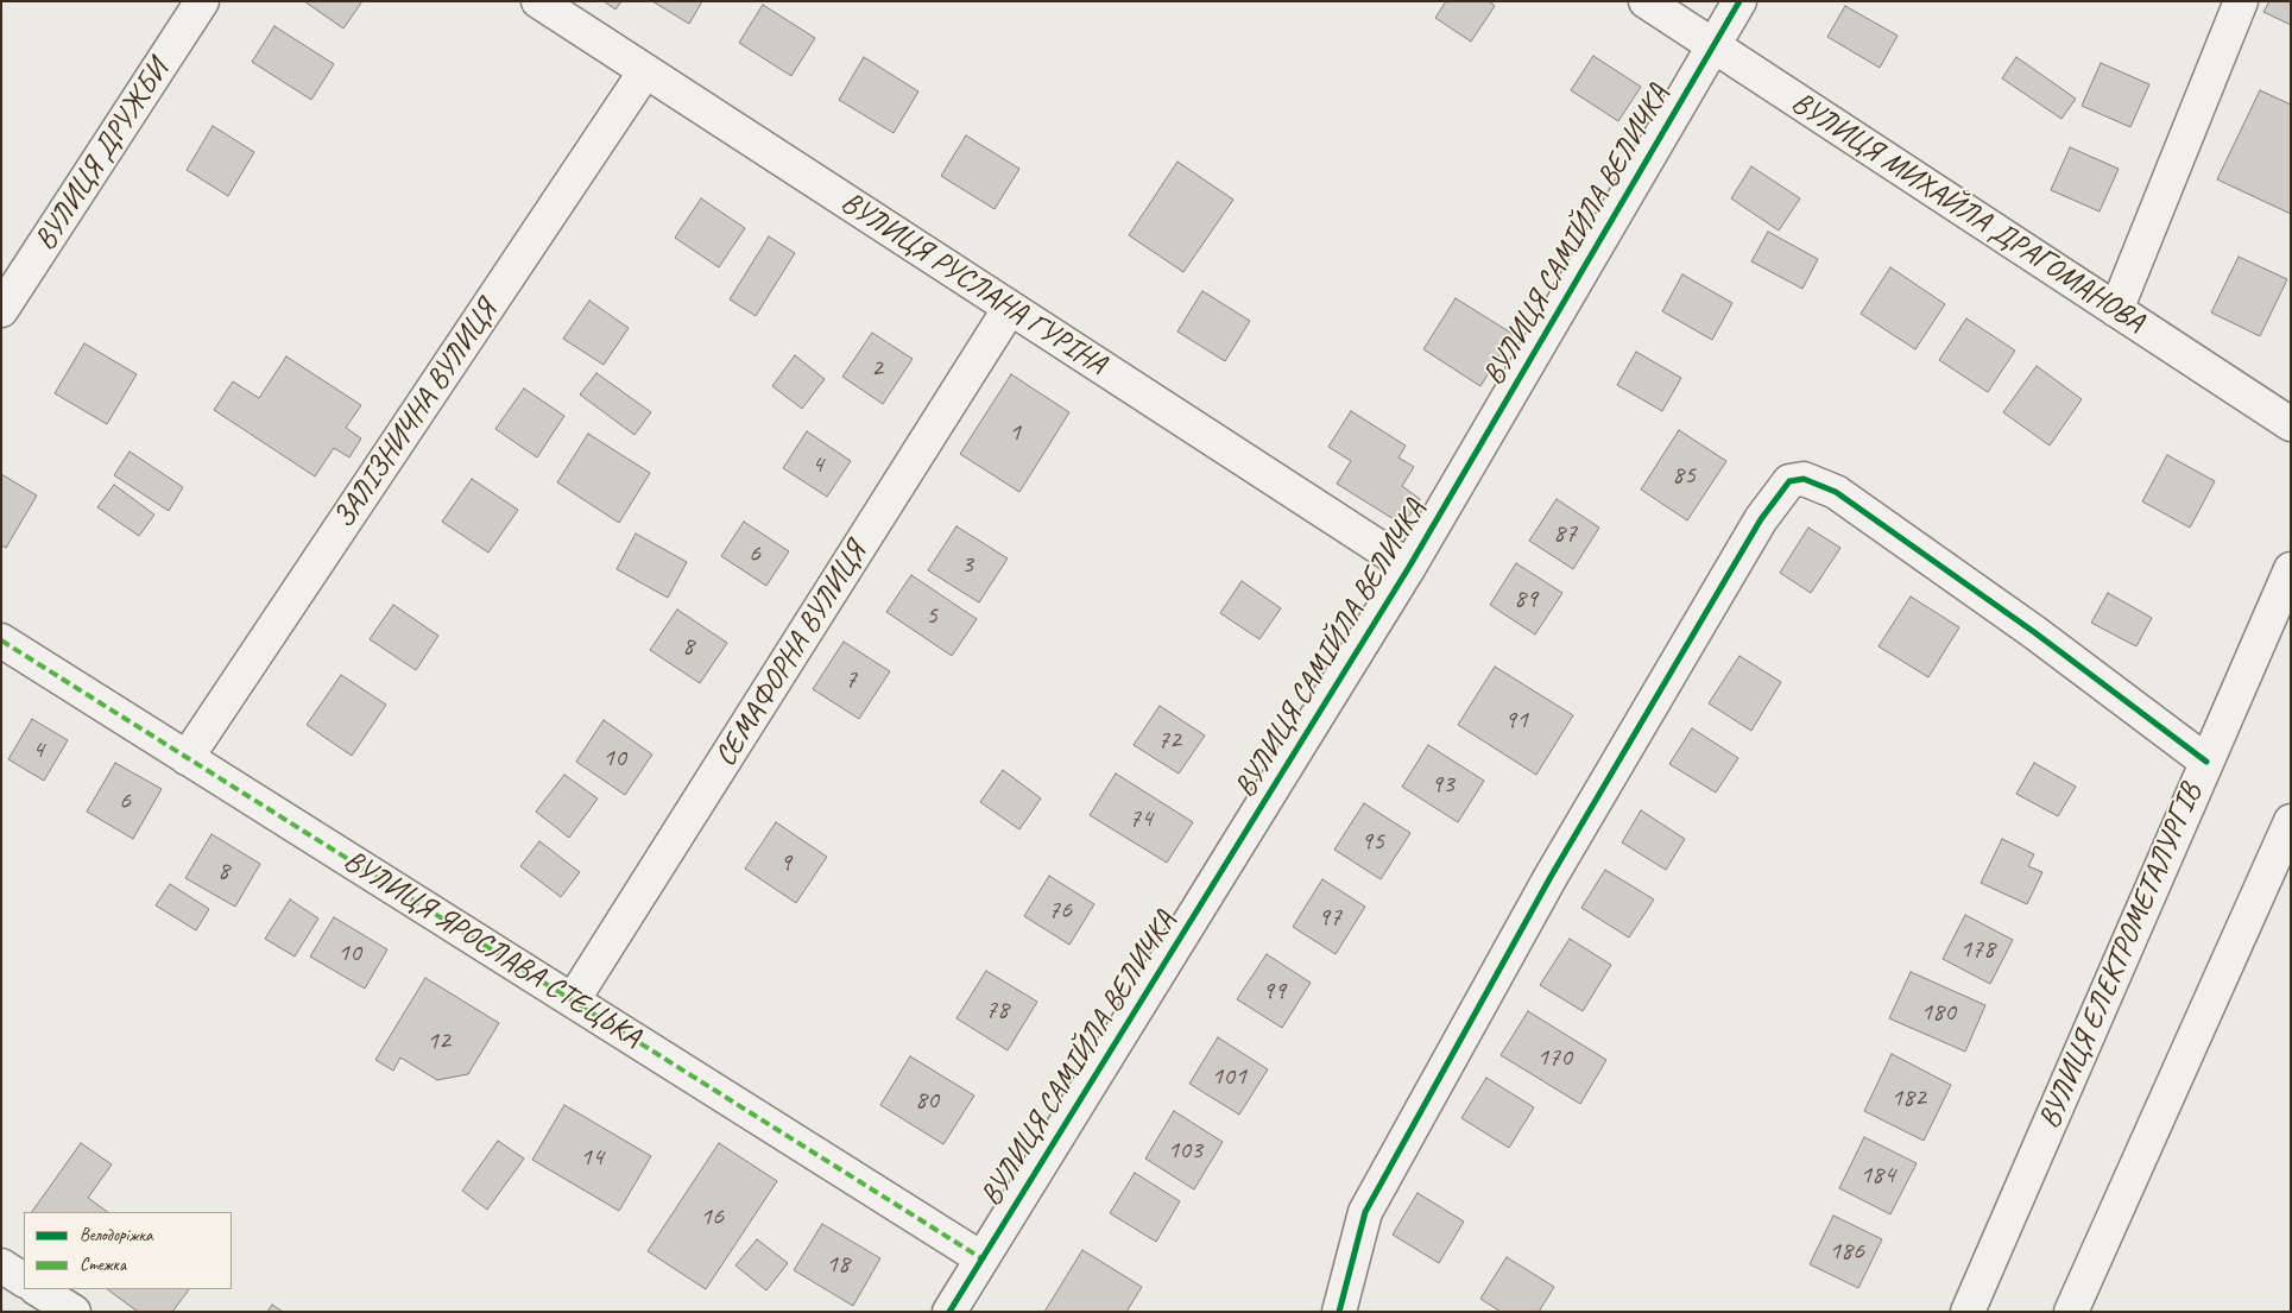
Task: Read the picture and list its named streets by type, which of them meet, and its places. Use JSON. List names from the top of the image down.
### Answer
{
  "streets": {
    "street": [
      "ВУЛИЦЯ ДРУЖБИ",
      "ВУЛИЦЯ МИХАЙЛА ДРАГОМАНОВА",
      "ВУЛИЦЯ САМІЙЛА ВЕЛИЧКА",
      "ВУЛИЦЯ РУСЛАНА ГУРІНА",
      "ЗАЛІЗНИЧНА ВУЛИЦЯ",
      "СЕМАФОРНА ВУЛИЦЯ",
      "ВУЛИЦЯ ЯРОСЛАВА СТЕЦЬКА",
      "ВУЛИЦЯ ЕЛЕКТРОМЕТАЛУРГІВ"
    ]
  },
  "crossings": [
    ["ВУЛИЦЯ МИХАЙЛА ДРАГОМАНОВА", "ВУЛИЦЯ САМІЙЛА ВЕЛИЧКА"],
    ["ВУЛИЦЯ САМІЙЛА ВЕЛИЧКА", "ВУЛИЦЯ РУСЛАНА ГУРІНА"],
    ["ВУЛИЦЯ САМІЙЛА ВЕЛИЧКА", "ВУЛИЦЯ ЯРОСЛАВА СТЕЦЬКА"],
    ["ВУЛИЦЯ РУСЛАНА ГУРІНА", "ЗАЛІЗНИЧНА ВУЛИЦЯ"],
    ["ВУЛИЦЯ РУСЛАНА ГУРІНА", "СЕМАФОРНА ВУЛИЦЯ"],
    ["ЗАЛІЗНИЧНА ВУЛИЦЯ", "ВУЛИЦЯ ЯРОСЛАВА СТЕЦЬКА"],
    ["СЕМАФОРНА ВУЛИЦЯ", "ВУЛИЦЯ ЯРОСЛАВА СТЕЦЬКА"]
  ],
  "house_numbers": [
    "2",
    "1",
    "4",
    "85",
    "87",
    "6",
    "3",
    "89",
    "5",
    "8",
    "7",
    "91",
    "72",
    "4",
    "10",
    "93",
    "6",
    "74",
    "95",
    "9",
    "8",
    "76",
    "97",
    "178",
    "10",
    "99",
    "78",
    "180",
    "12",
    "170",
    "101",
    "182",
    "80",
    "103",
    "14",
    "184",
    "16",
    "186",
    "18"
  ],
  "legend": ["Велодоріжка", "Стежка"]
}
